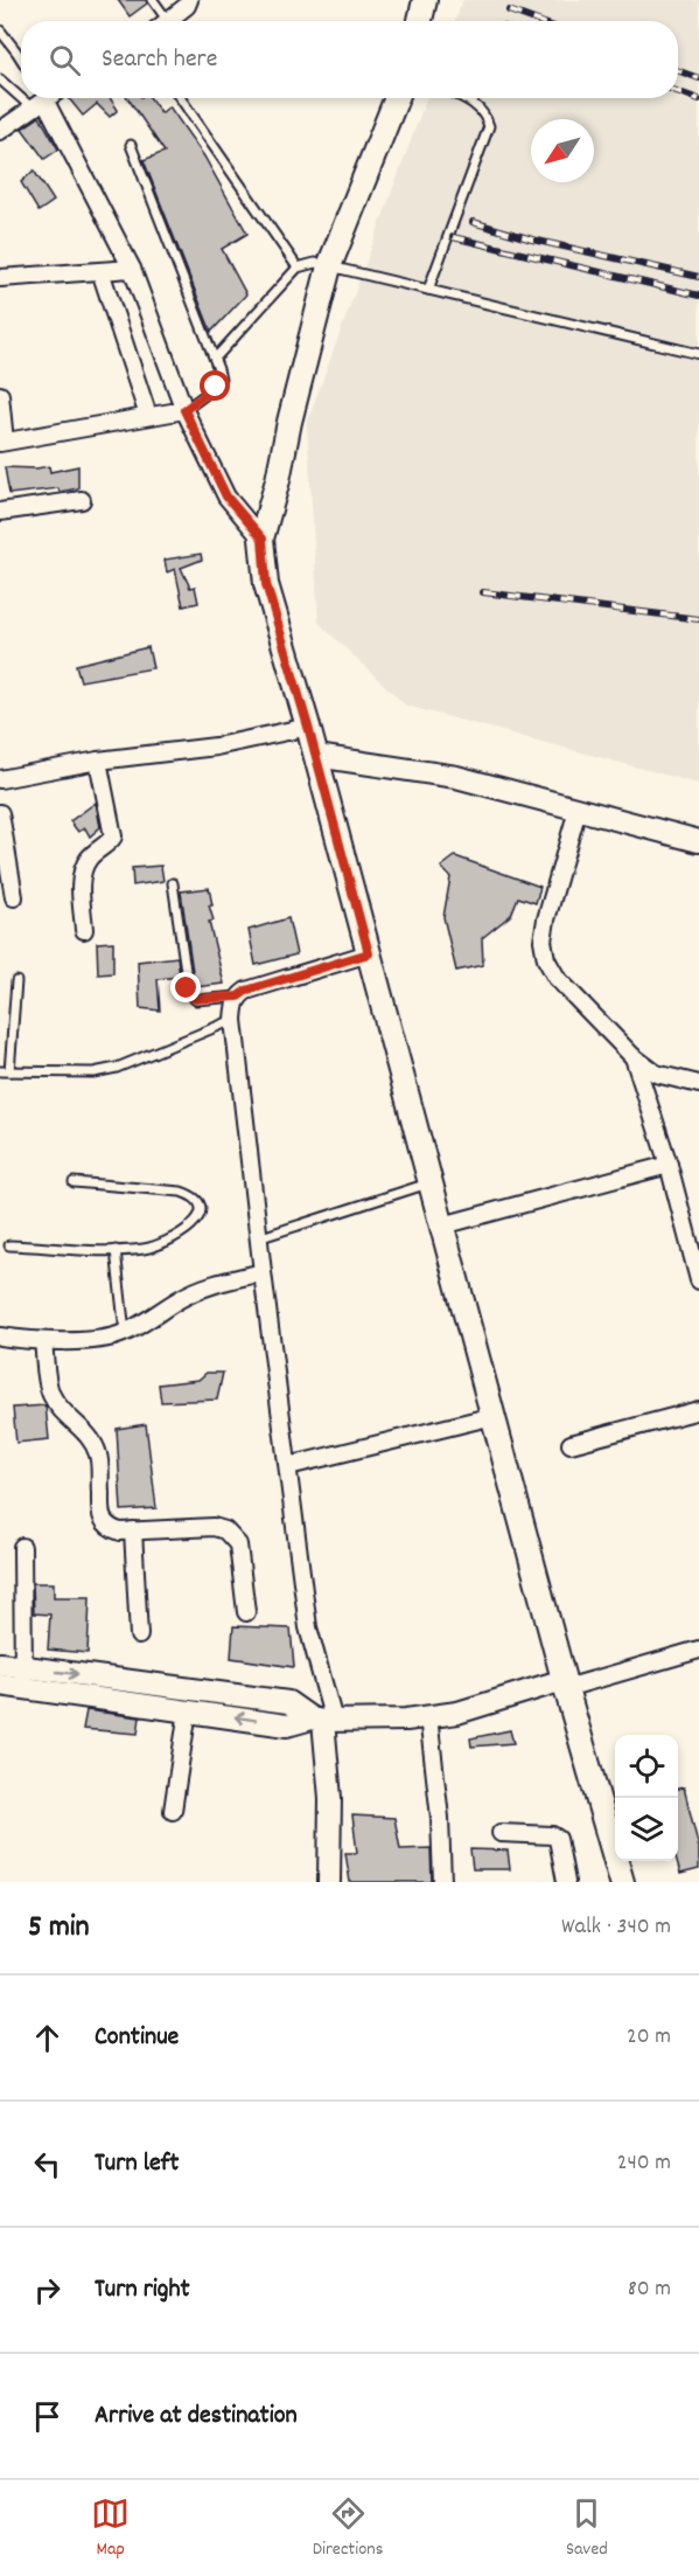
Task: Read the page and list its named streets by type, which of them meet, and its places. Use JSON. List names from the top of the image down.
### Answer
{
  "north": "bottom left",
  "page": {
    "search": "Search here",
    "heading": ["5 min", "Walk · 340 m"],
    "list": [
      ["Continue", "20 m"],
      ["Turn left", "240 m"],
      ["Turn right", "80 m"],
      "Arrive at destination"
    ],
    "nav": ["Map", "Directions", "Saved"]
  }
}
